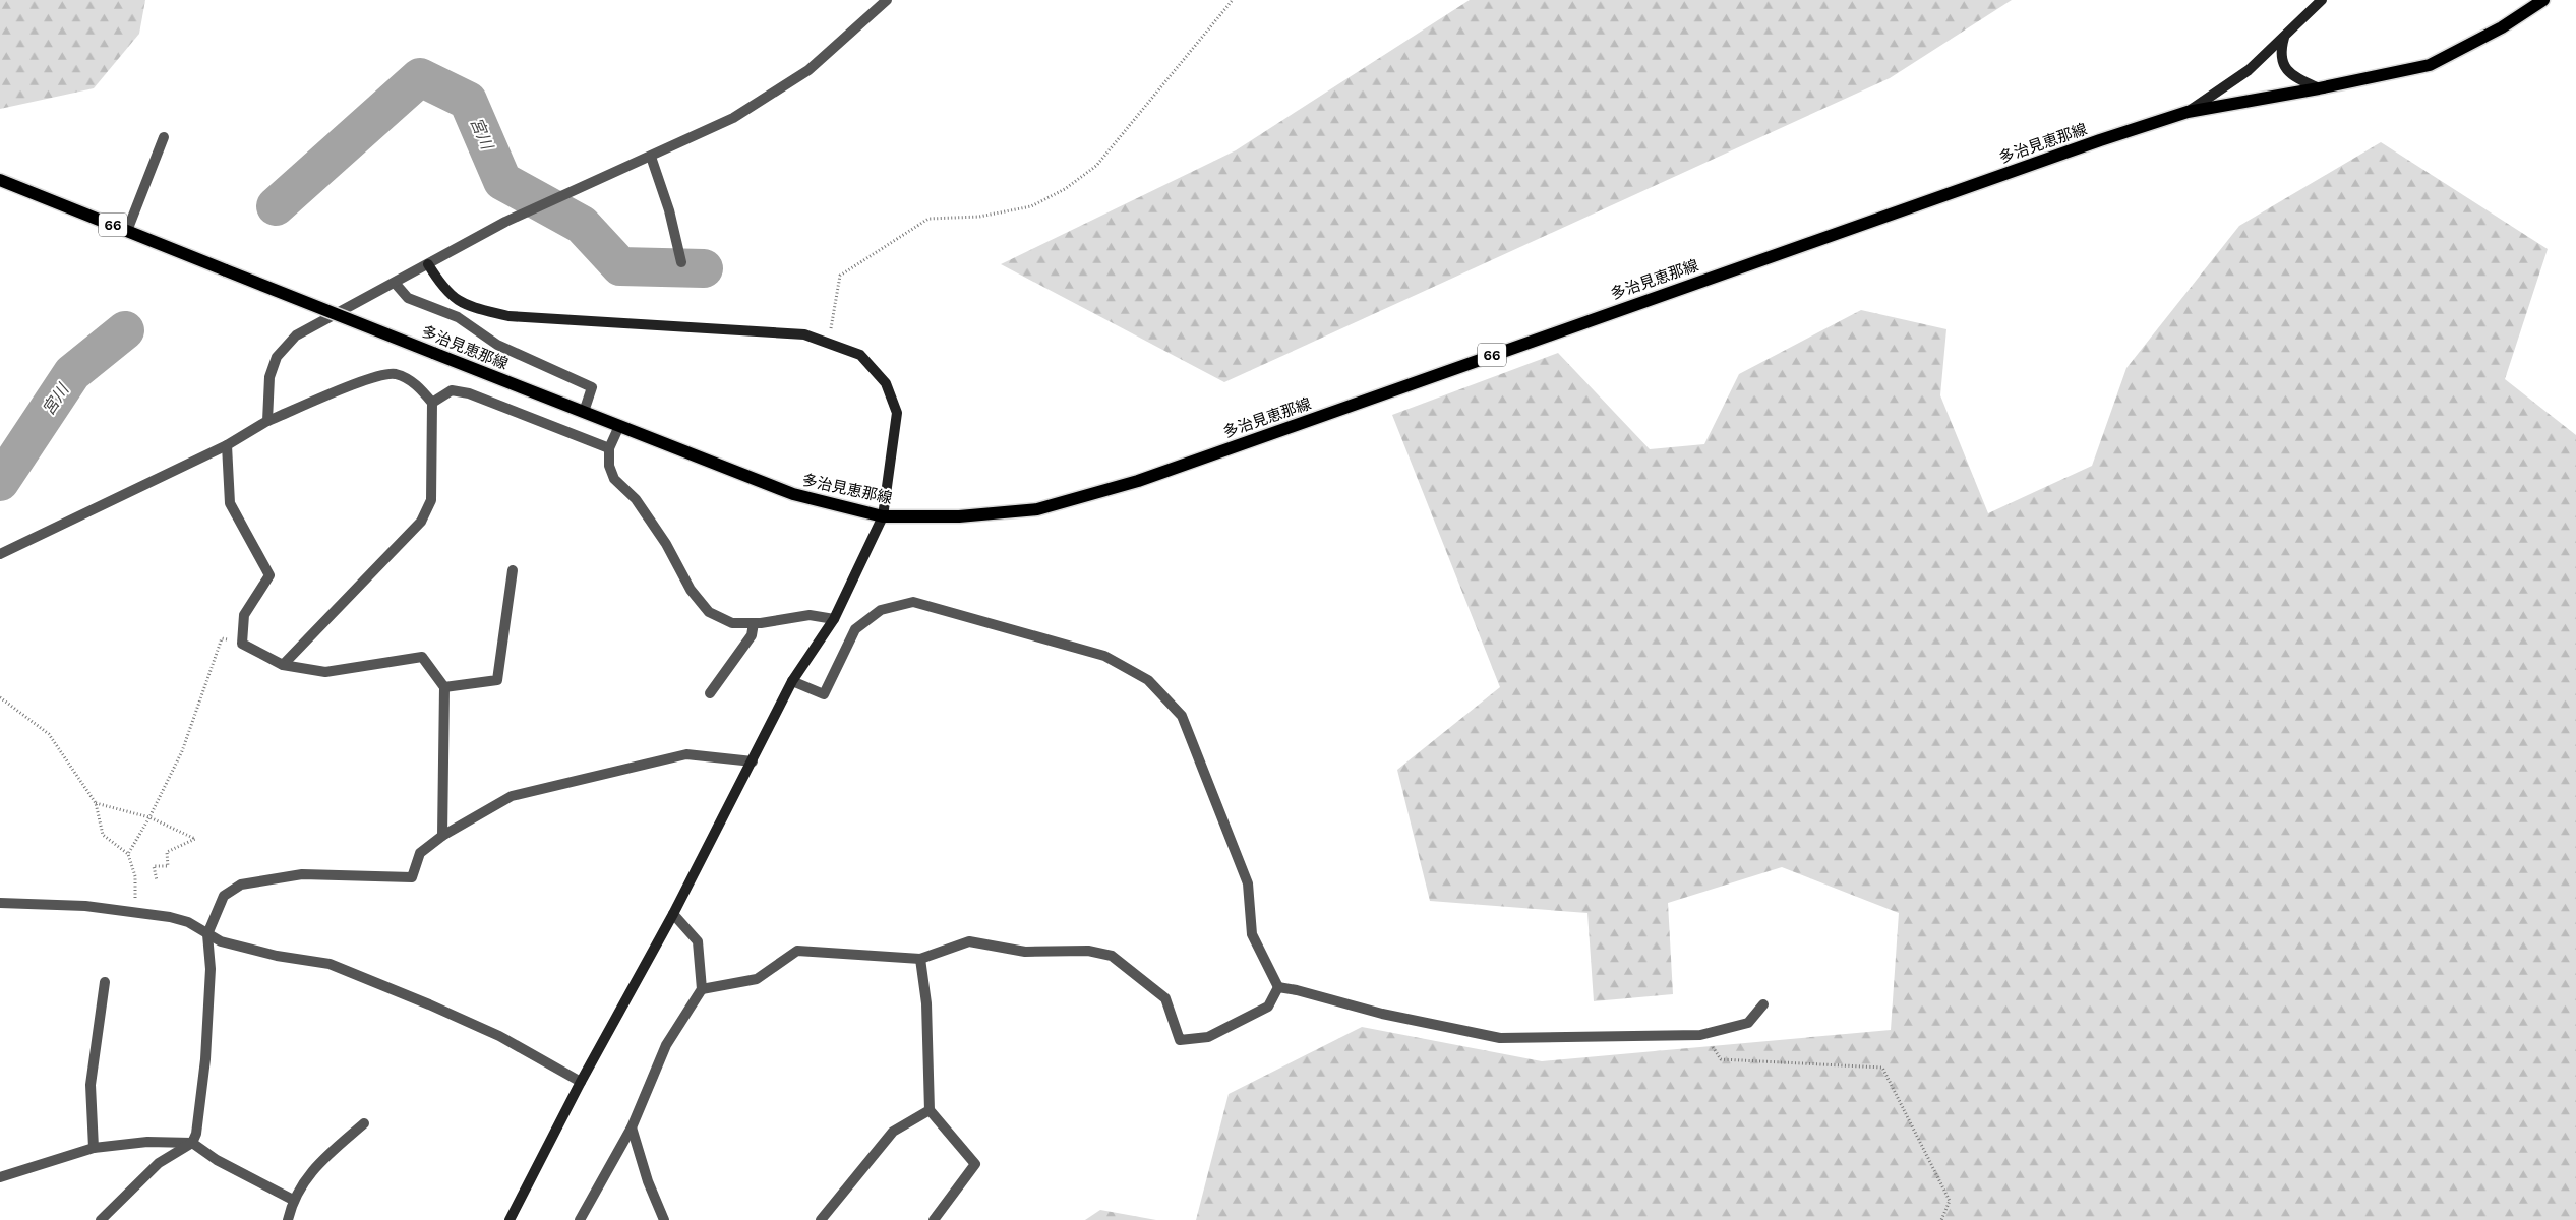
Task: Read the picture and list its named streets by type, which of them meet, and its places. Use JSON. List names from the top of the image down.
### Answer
{
  "streets": {
    "main road": ["多治見恵那線", "66"]
  },
  "water": ["宮川"]
}
